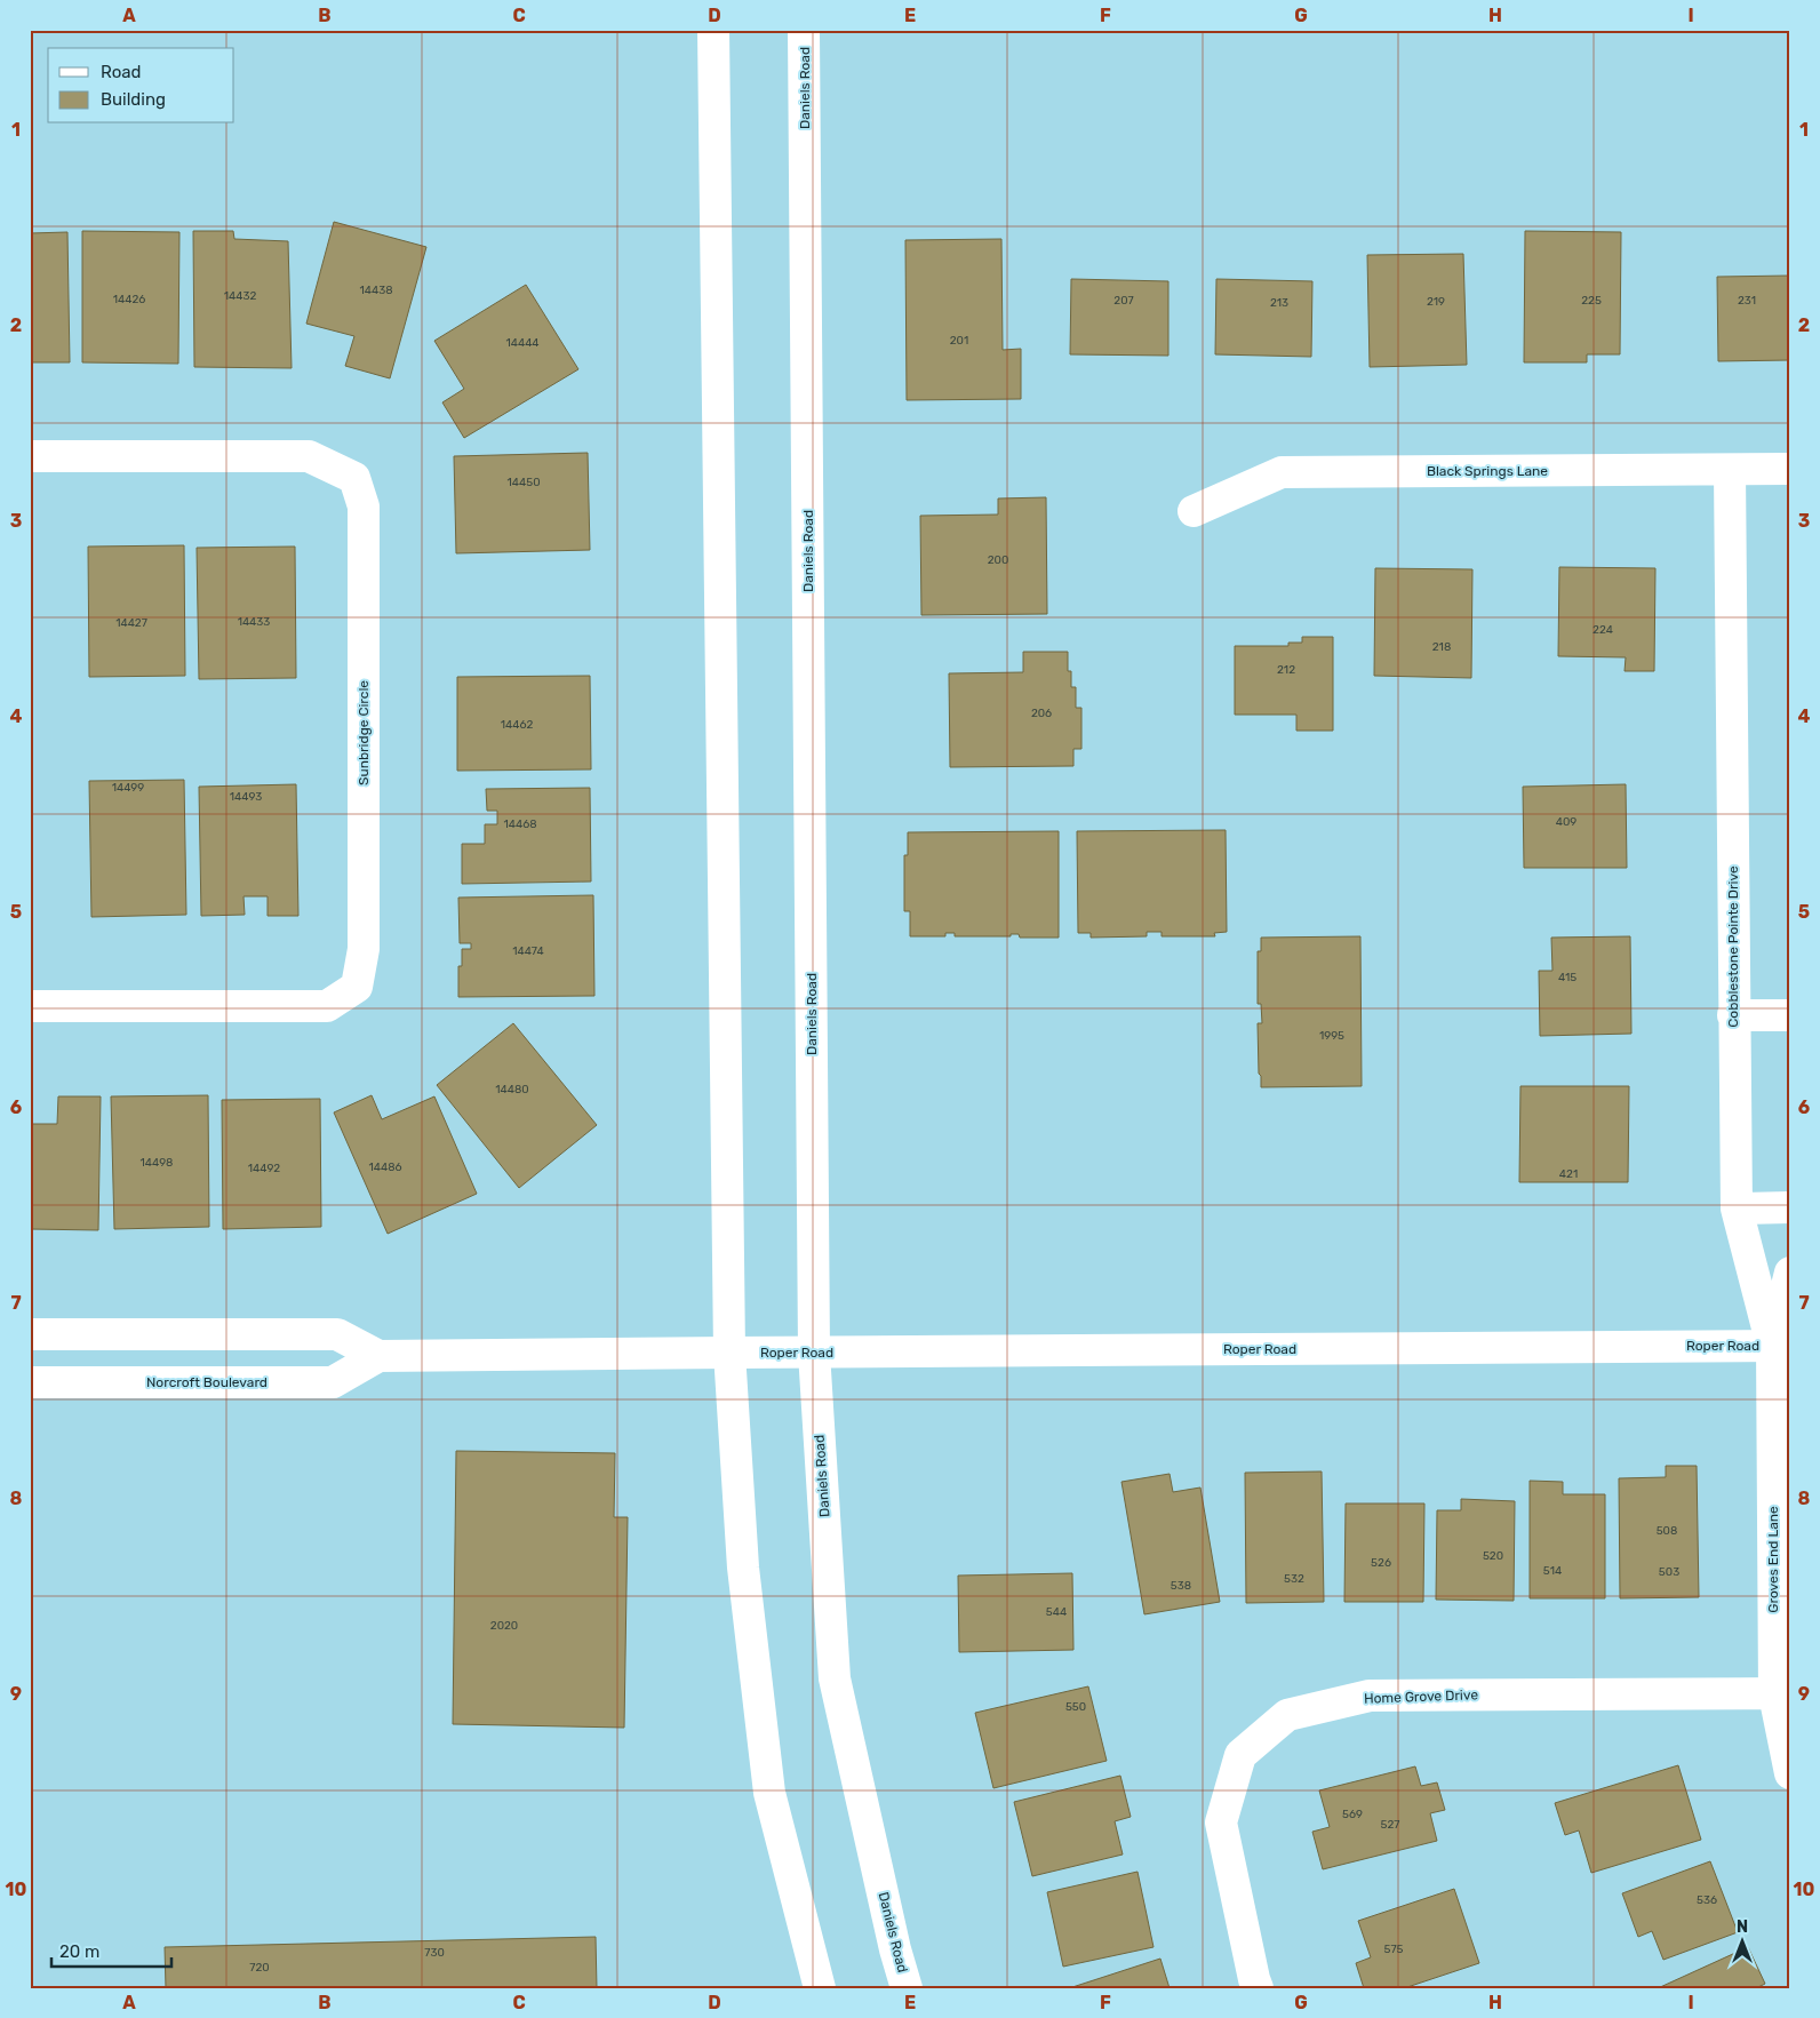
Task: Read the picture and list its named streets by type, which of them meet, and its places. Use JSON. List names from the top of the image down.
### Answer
{
  "streets": {
    "street": [
      "Daniels Road",
      "Black Springs Lane",
      "Sunbridge Circle",
      "Cobblestone Pointe Drive",
      "Roper Road",
      "Norcroft Boulevard",
      "Groves End Lane",
      "Home Grove Drive"
    ]
  },
  "crossings": [
    ["Daniels Road", "Roper Road"],
    ["Black Springs Lane", "Cobblestone Pointe Drive"],
    ["Cobblestone Pointe Drive", "Roper Road"],
    ["Cobblestone Pointe Drive", "Groves End Lane"],
    ["Roper Road", "Norcroft Boulevard"],
    ["Roper Road", "Groves End Lane"],
    ["Groves End Lane", "Home Grove Drive"]
  ],
  "house_numbers": [
    "14438",
    "14432",
    "14426",
    "207",
    "225",
    "231",
    "219",
    "213",
    "201",
    "14444",
    "14450",
    "200",
    "14433",
    "14427",
    "224",
    "218",
    "212",
    "206",
    "14462",
    "14499",
    "14493",
    "409",
    "14468",
    "14474",
    "415",
    "1995",
    "14480",
    "14498",
    "14486",
    "14492",
    "421",
    "508",
    "520",
    "526",
    "514",
    "503",
    "532",
    "538",
    "544",
    "2020",
    "550",
    "569",
    "527",
    "536",
    "575",
    "730",
    "720"
  ],
  "legend": ["Road", "Building"],
  "scale_bar": "20 m",
  "north": "top",
  "grid": {
    "columns": [
      "A",
      "B",
      "C",
      "D",
      "E",
      "F",
      "G",
      "H",
      "I"
    ],
    "rows": [
      "1",
      "2",
      "3",
      "4",
      "5",
      "6",
      "7",
      "8",
      "9",
      "10"
    ]
  }
}
